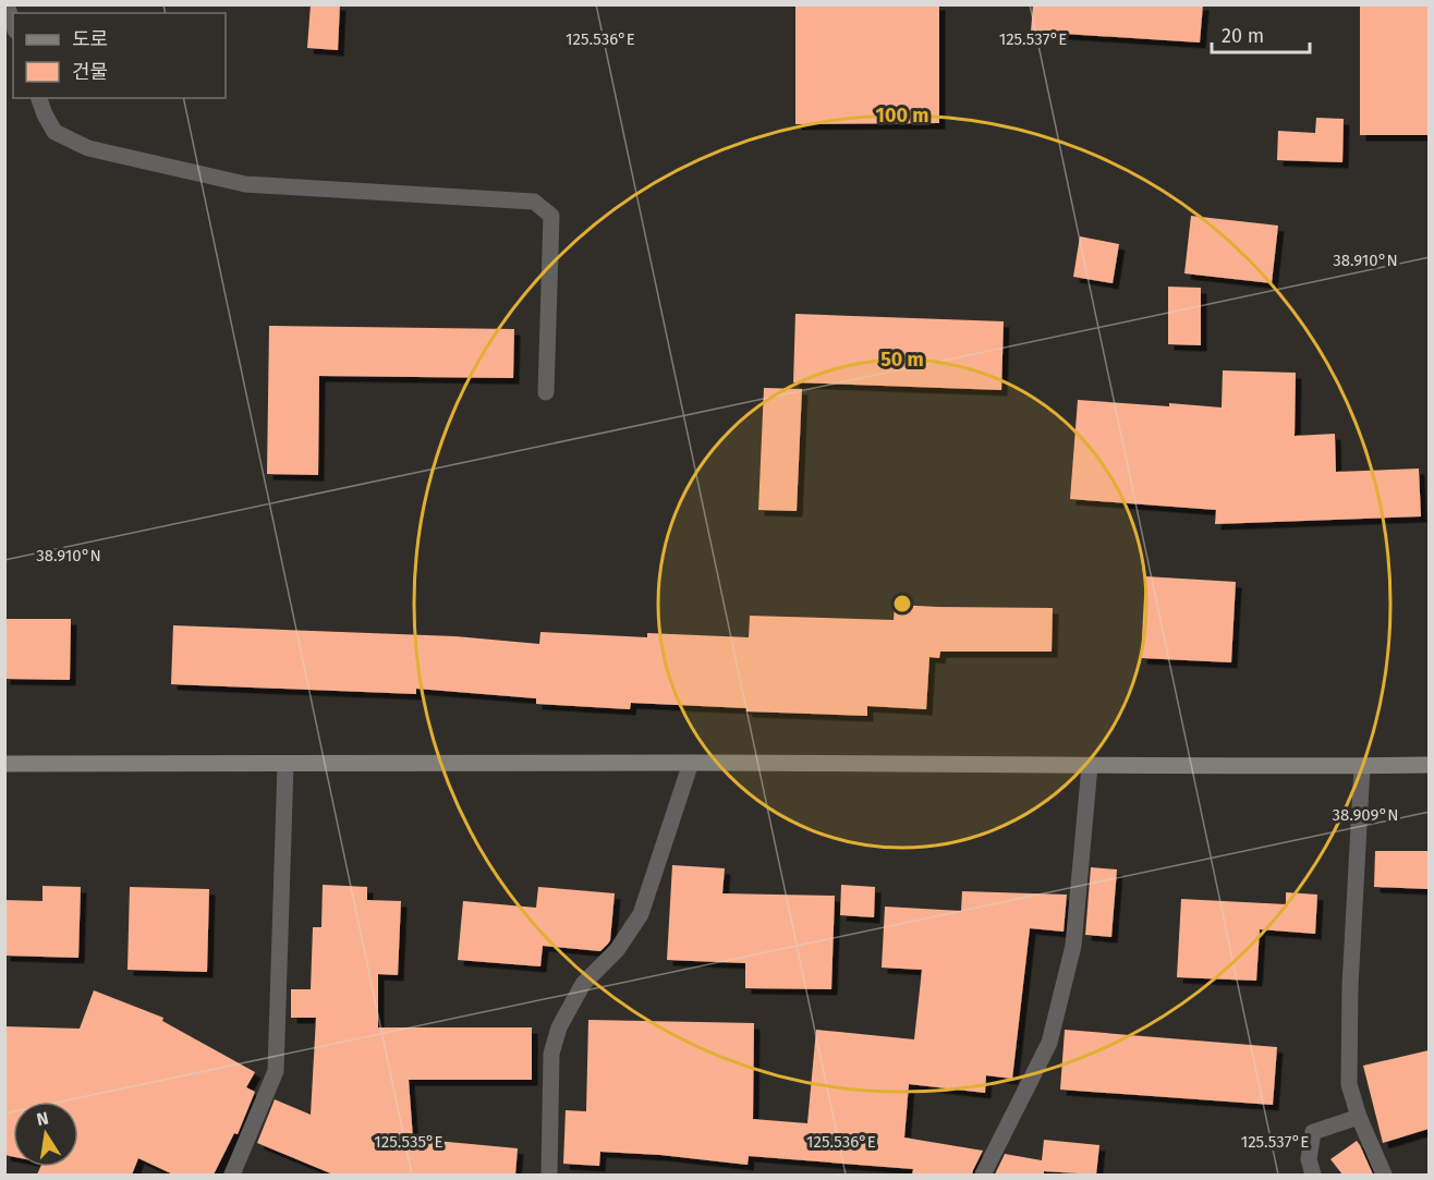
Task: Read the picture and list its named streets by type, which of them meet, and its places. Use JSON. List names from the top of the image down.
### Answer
{
  "legend": ["도로", "건물"],
  "scale_bar": "20 m",
  "north": "top",
  "coordinates": [
    "125.536°E",
    "125.537°E",
    "38.910°N",
    "38.909°N",
    "125.535°E"
  ],
  "rings": ["100 m", "50 m"]
}
